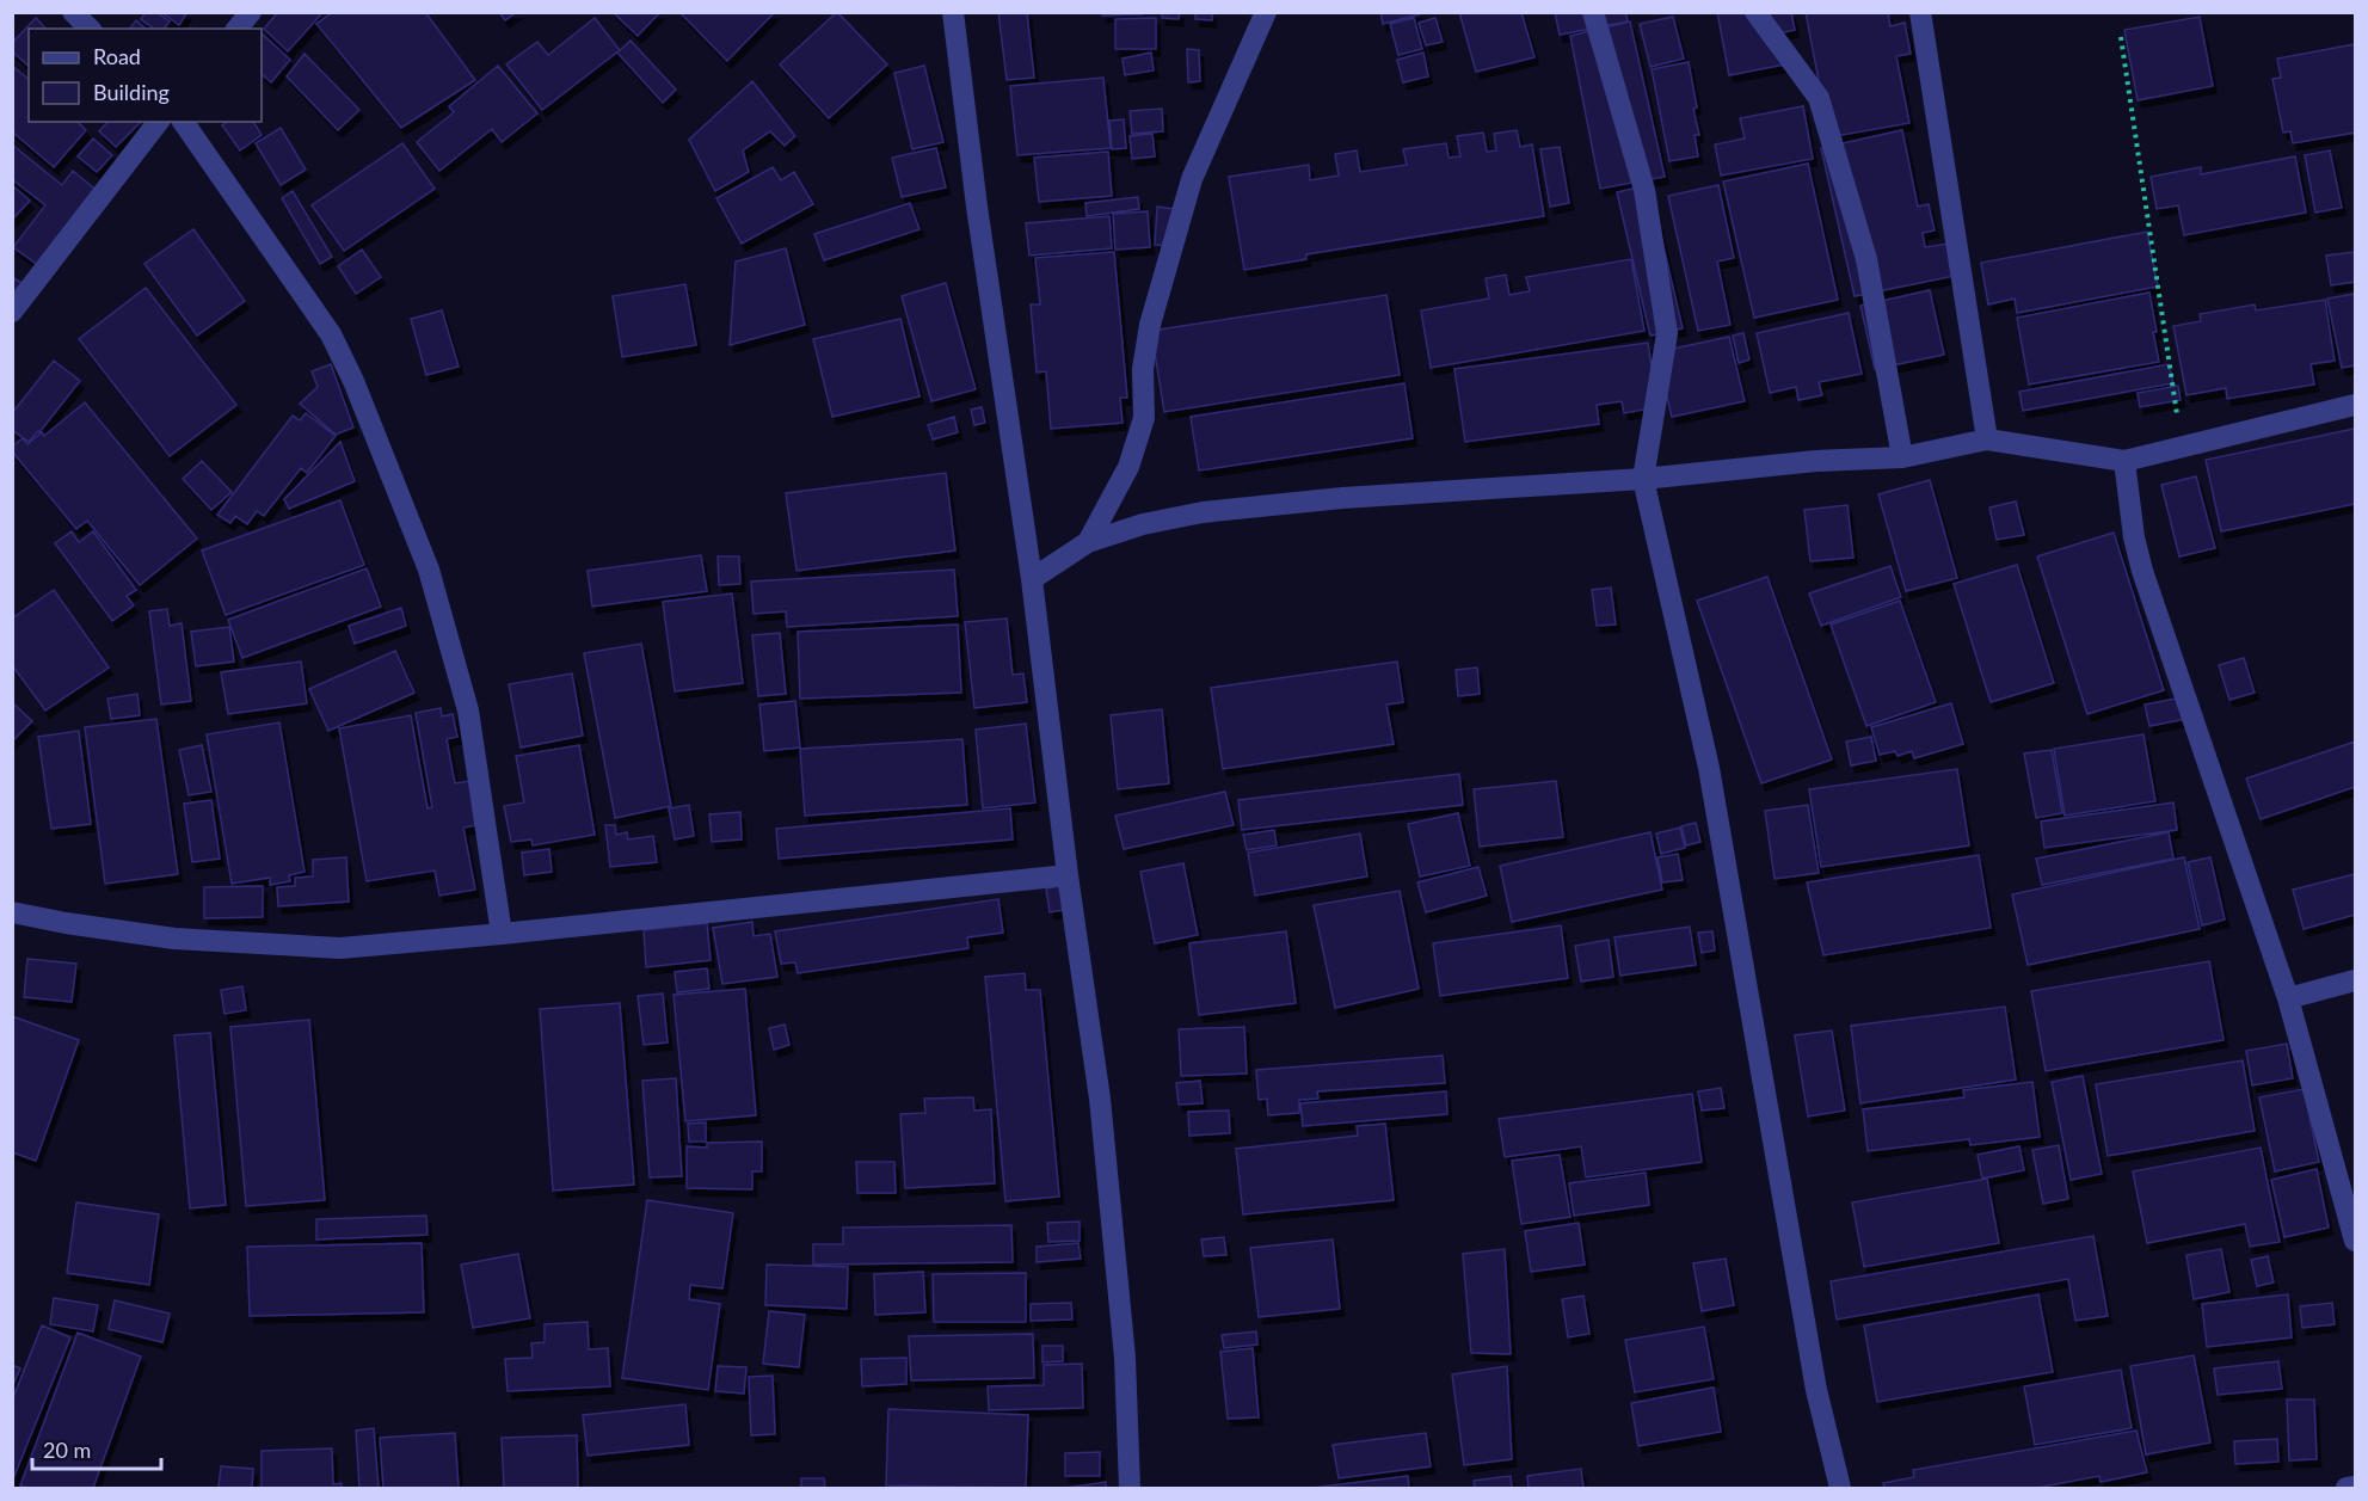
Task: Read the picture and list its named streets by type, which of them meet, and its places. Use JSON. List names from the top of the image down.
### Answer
{
  "legend": ["Road", "Building"],
  "scale_bar": "20 m"
}
